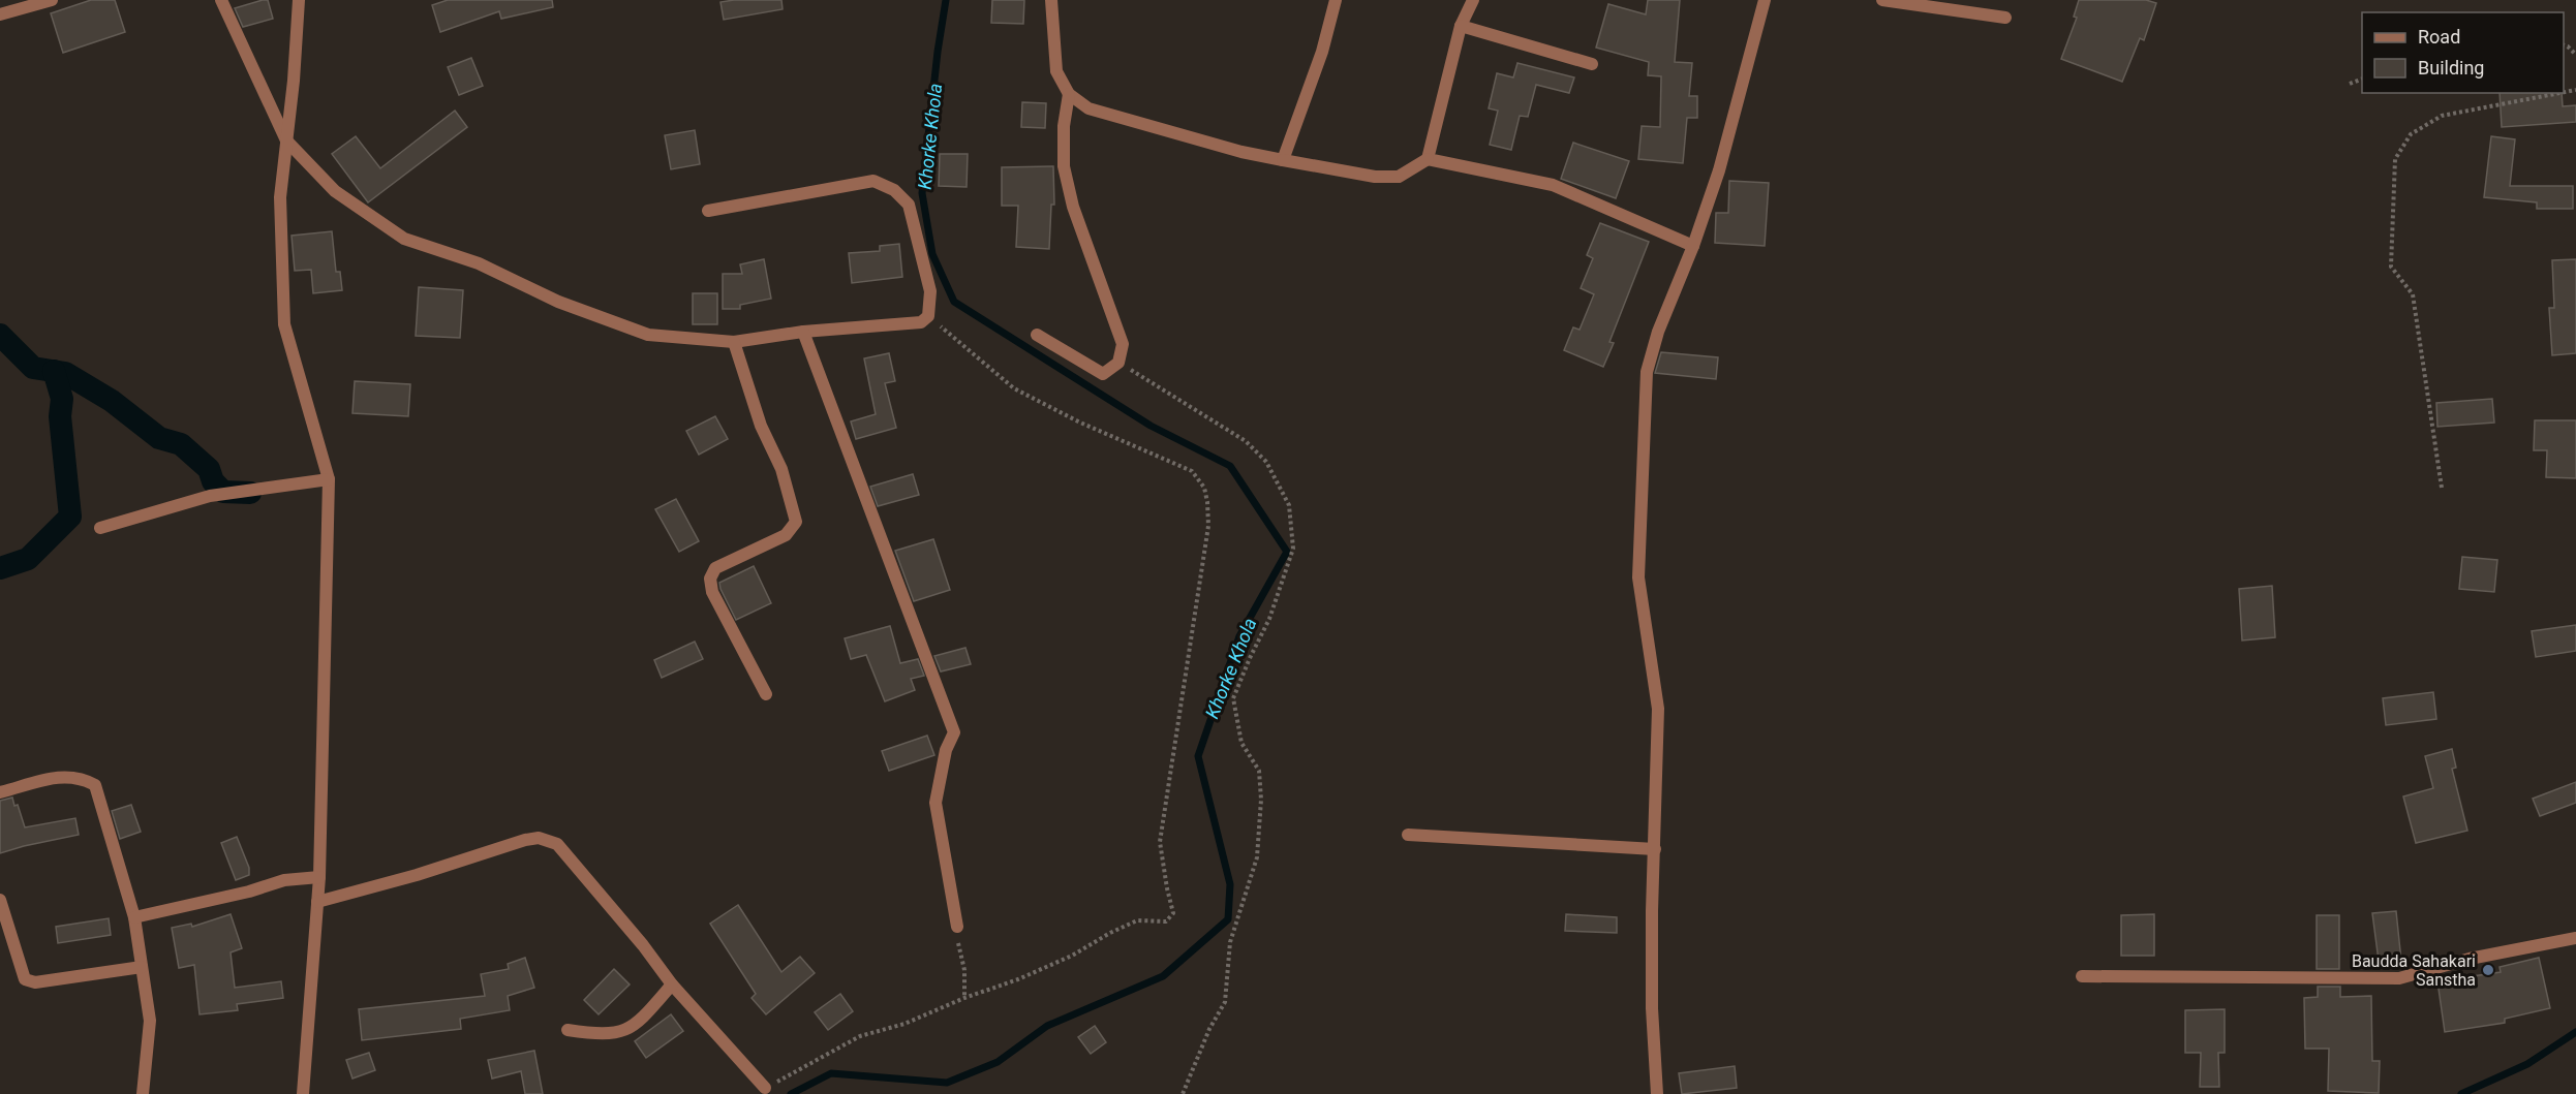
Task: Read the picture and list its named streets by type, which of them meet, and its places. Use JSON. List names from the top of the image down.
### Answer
{
  "water": ["Khorke Khola"],
  "places": ["Baudda Sahakari Sanstha"],
  "legend": ["Road", "Building"]
}
